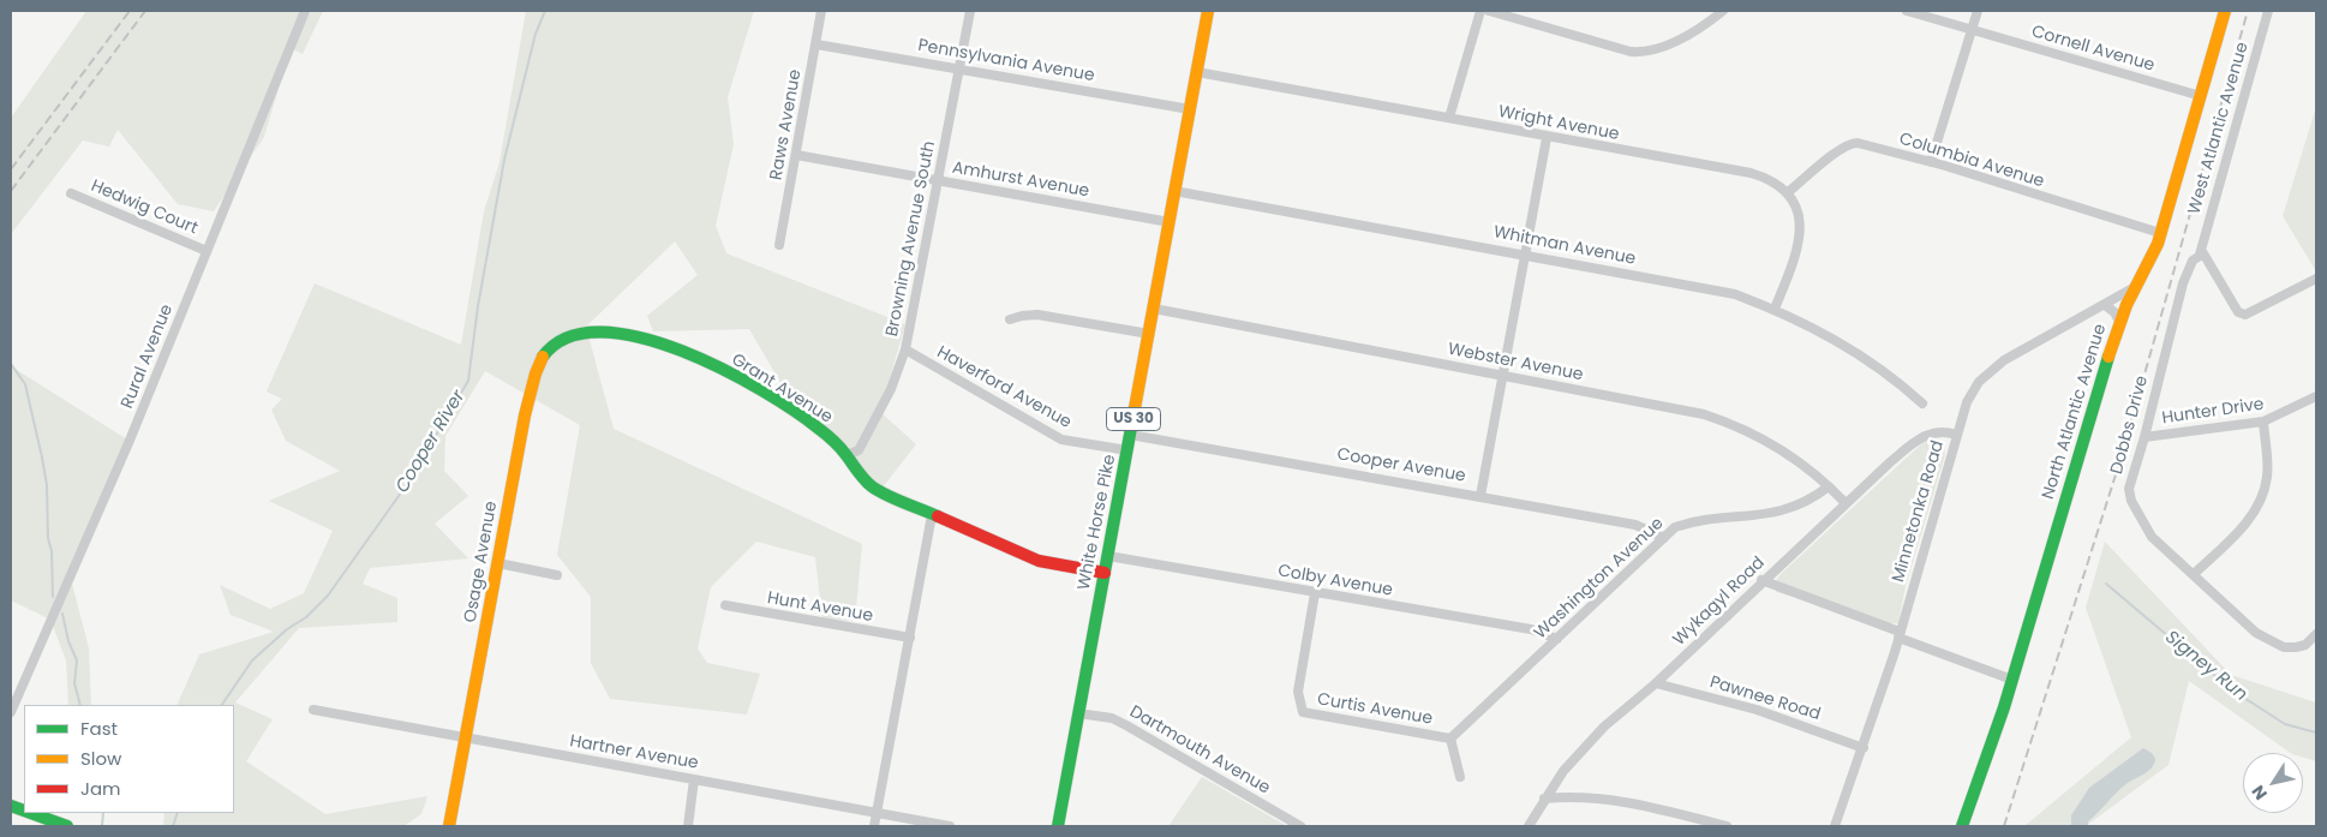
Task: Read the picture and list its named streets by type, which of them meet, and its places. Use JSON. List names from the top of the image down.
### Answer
{
  "streets": {
    "main road": [
      "Grant Avenue",
      "North Atlantic Avenue",
      "US 30",
      "White Horse Pike",
      "Osage Avenue"
    ],
    "street": [
      "Cornell Avenue",
      "Pennsylvania Avenue",
      "Wright Avenue",
      "Raws Avenue",
      "West Atlantic Avenue",
      "Columbia Avenue",
      "Amhurst Avenue",
      "Hedwig Court",
      "Browning Avenue South",
      "Whitman Avenue",
      "Rural Avenue",
      "Webster Avenue",
      "Haverford Avenue",
      "Hunter Drive",
      "Dobbs Drive",
      "Cooper Avenue",
      "Minnetonka Road",
      "Washington Avenue",
      "Colby Avenue",
      "Wykagyl Road",
      "Hunt Avenue",
      "Pawnee Road",
      "Curtis Avenue",
      "Dartmouth Avenue",
      "Hartner Avenue"
    ]
  },
  "crossings": [
    ["Cornell Avenue", "North Atlantic Avenue"],
    ["Pennsylvania Avenue", "Raws Avenue"],
    ["Pennsylvania Avenue", "Browning Avenue South"],
    ["Pennsylvania Avenue", "White Horse Pike"],
    ["Wright Avenue", "Columbia Avenue"],
    ["Wright Avenue", "Whitman Avenue"],
    ["Wright Avenue", "White Horse Pike"],
    ["Raws Avenue", "Amhurst Avenue"],
    ["West Atlantic Avenue", "Dobbs Drive"],
    ["Columbia Avenue", "North Atlantic Avenue"],
    ["Amhurst Avenue", "Browning Avenue South"],
    ["Amhurst Avenue", "White Horse Pike"],
    ["Hedwig Court", "Rural Avenue"],
    ["Browning Avenue South", "Haverford Avenue"],
    ["Browning Avenue South", "Grant Avenue"],
    ["Whitman Avenue", "White Horse Pike"],
    ["Webster Avenue", "White Horse Pike"],
    ["Webster Avenue", "Washington Avenue"],
    ["Webster Avenue", "Wykagyl Road"],
    ["Haverford Avenue", "White Horse Pike"],
    ["Grant Avenue", "White Horse Pike"],
    ["Grant Avenue", "Osage Avenue"],
    ["North Atlantic Avenue", "Minnetonka Road"],
    ["Hunter Drive", "Dobbs Drive"],
    ["Cooper Avenue", "White Horse Pike"],
    ["Cooper Avenue", "Washington Avenue"],
    ["Minnetonka Road", "Wykagyl Road"],
    ["Minnetonka Road", "Pawnee Road"],
    ["White Horse Pike", "Colby Avenue"],
    ["White Horse Pike", "Dartmouth Avenue"],
    ["Osage Avenue", "Hartner Avenue"],
    ["Washington Avenue", "Colby Avenue"],
    ["Washington Avenue", "Curtis Avenue"],
    ["Colby Avenue", "Curtis Avenue"],
    ["Wykagyl Road", "Pawnee Road"]
  ],
  "water": ["Cooper River", "Signey Run"],
  "legend": ["Fast", "Slow", "Jam"],
  "north": "bottom left"
}
